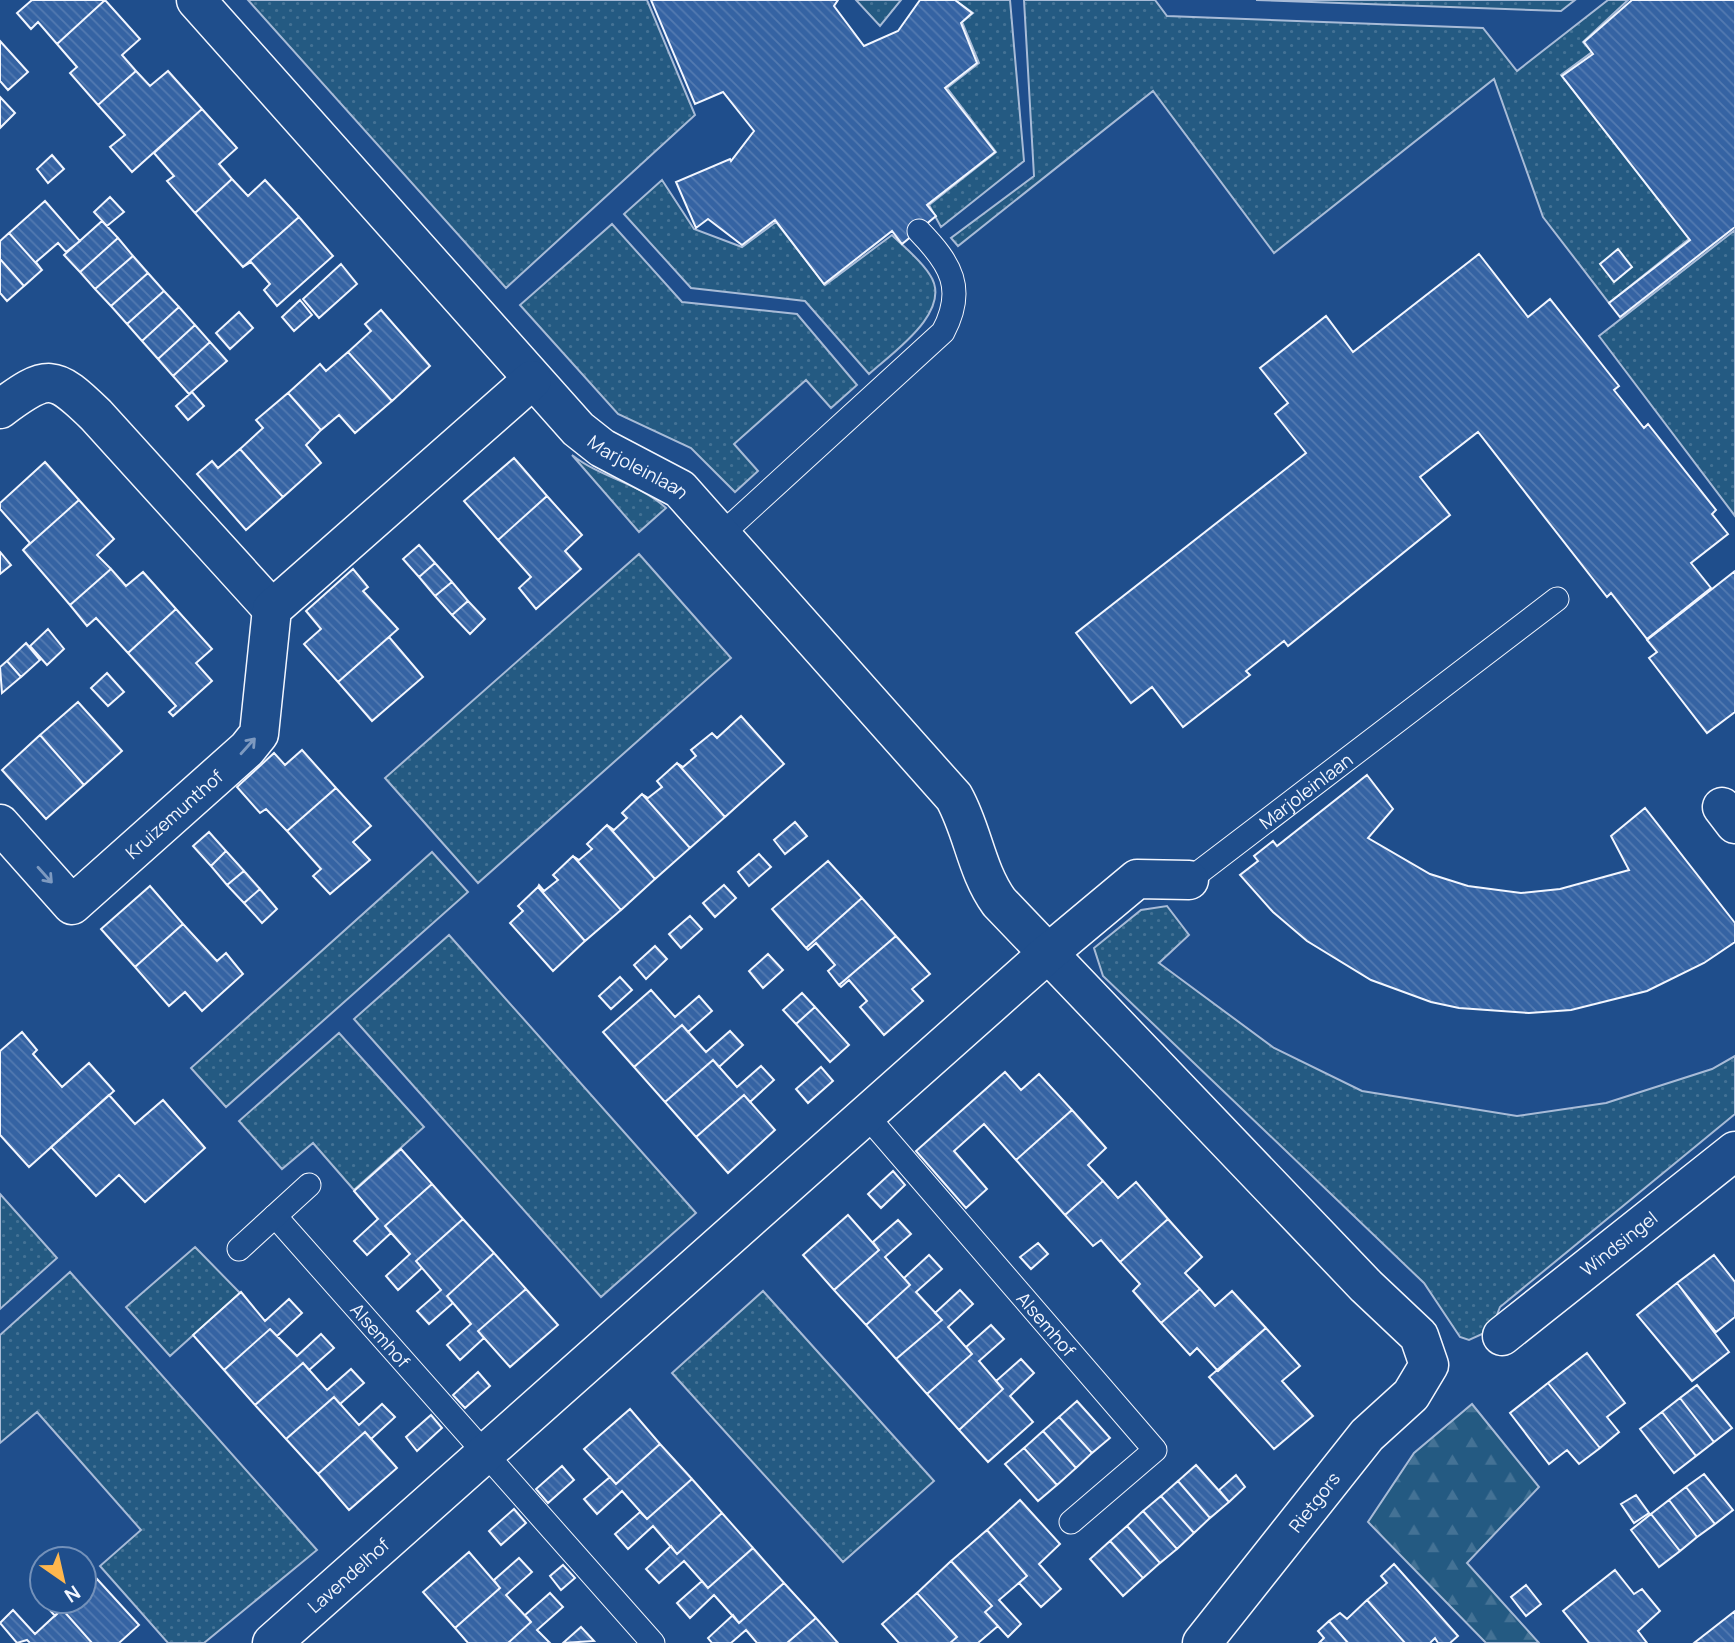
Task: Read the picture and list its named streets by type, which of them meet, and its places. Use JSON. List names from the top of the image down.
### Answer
{
  "streets": {
    "street": [
      "Marjoleinlaan",
      "Kruizemunthof",
      "Windsingel",
      "Rietgors",
      "Lavendelhof"
    ],
    "lane": ["Alsemhof"]
  },
  "crossings": [
    ["Marjoleinlaan", "Rietgors"],
    ["Alsemhof", "Lavendelhof"]
  ],
  "north": "bottom right"
}
